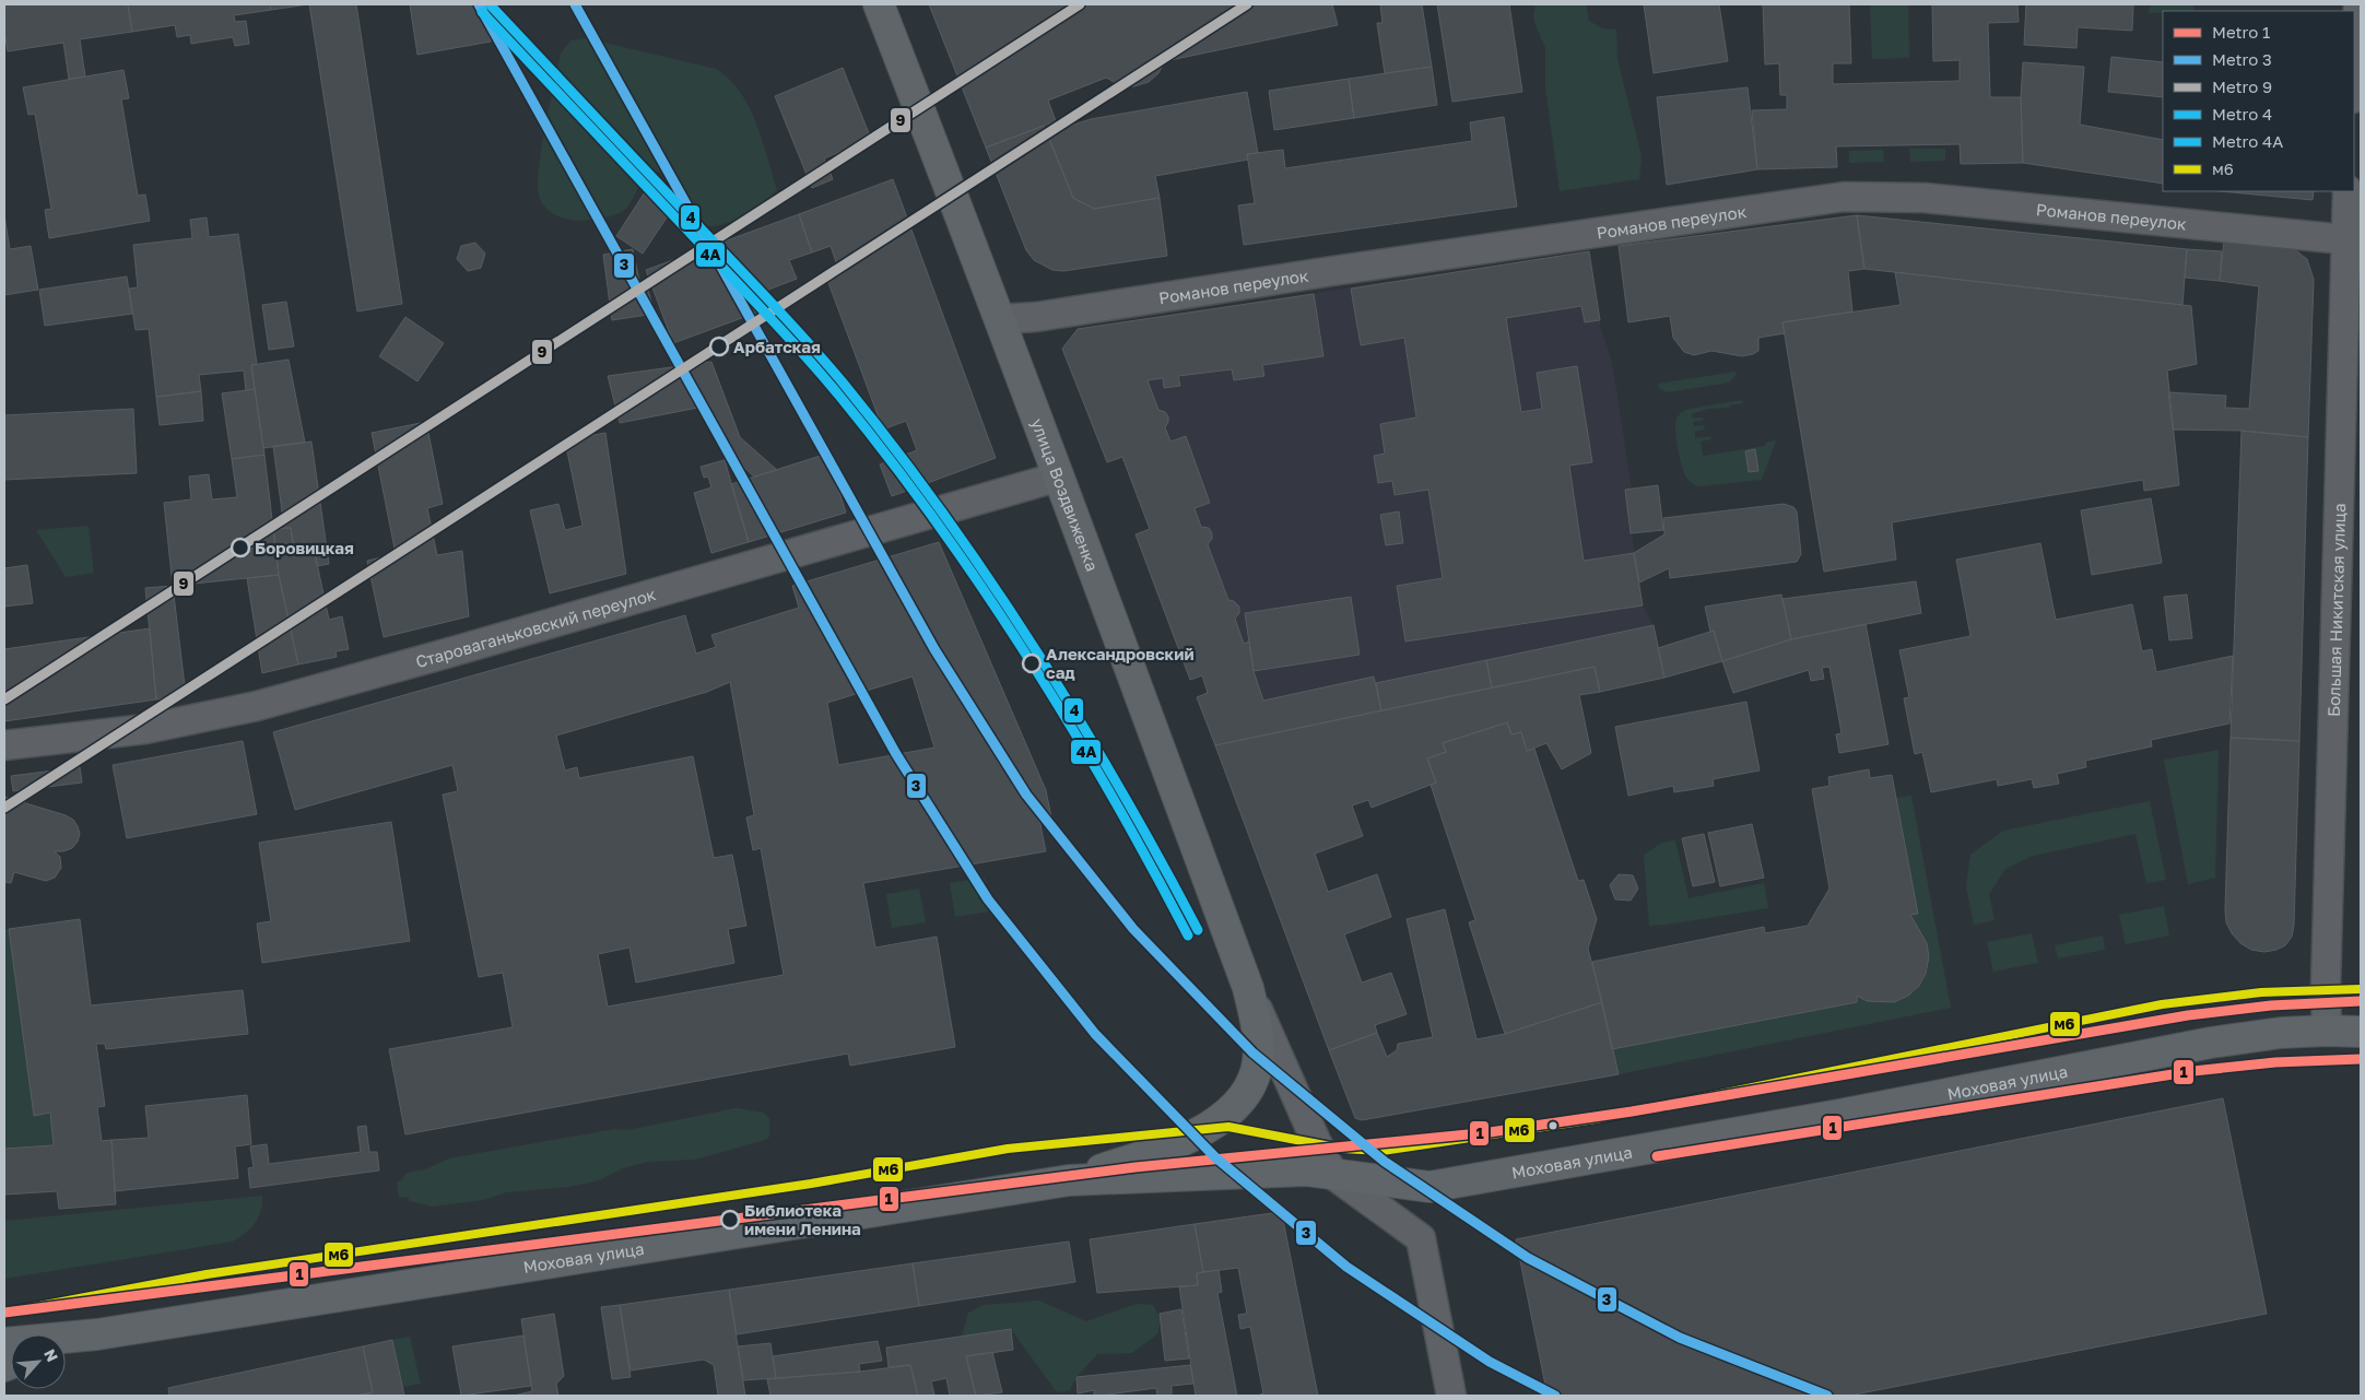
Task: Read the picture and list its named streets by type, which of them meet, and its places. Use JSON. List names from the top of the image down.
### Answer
{
  "streets": {
    "main road": ["улица Воздвиженка", "Моховая улица"],
    "street": ["Романов переулок", "Большая Никитская улица", "Староваганьковский переулок"]
  },
  "crossings": [
    ["Романов переулок", "улица Воздвиженка"],
    ["Романов переулок", "Большая Никитская улица"],
    ["улица Воздвиженка", "Староваганьковский переулок"],
    ["улица Воздвиженка", "Моховая улица"],
    ["Большая Никитская улица", "Моховая улица"]
  ],
  "places": [
    "Арбатская",
    "Боровицкая",
    "Александровский сад",
    "Библиотека имени Ленина"
  ],
  "lines": [
    "metro line 3",
    "metro line 9",
    "metro line 4",
    "metro line 4А",
    "transit line м6",
    "metro line 1"
  ],
  "legend": [
    "Metro 1",
    "Metro 3",
    "Metro 9",
    "Metro 4",
    "Metro 4А",
    "м6"
  ],
  "north": "top right"
}
